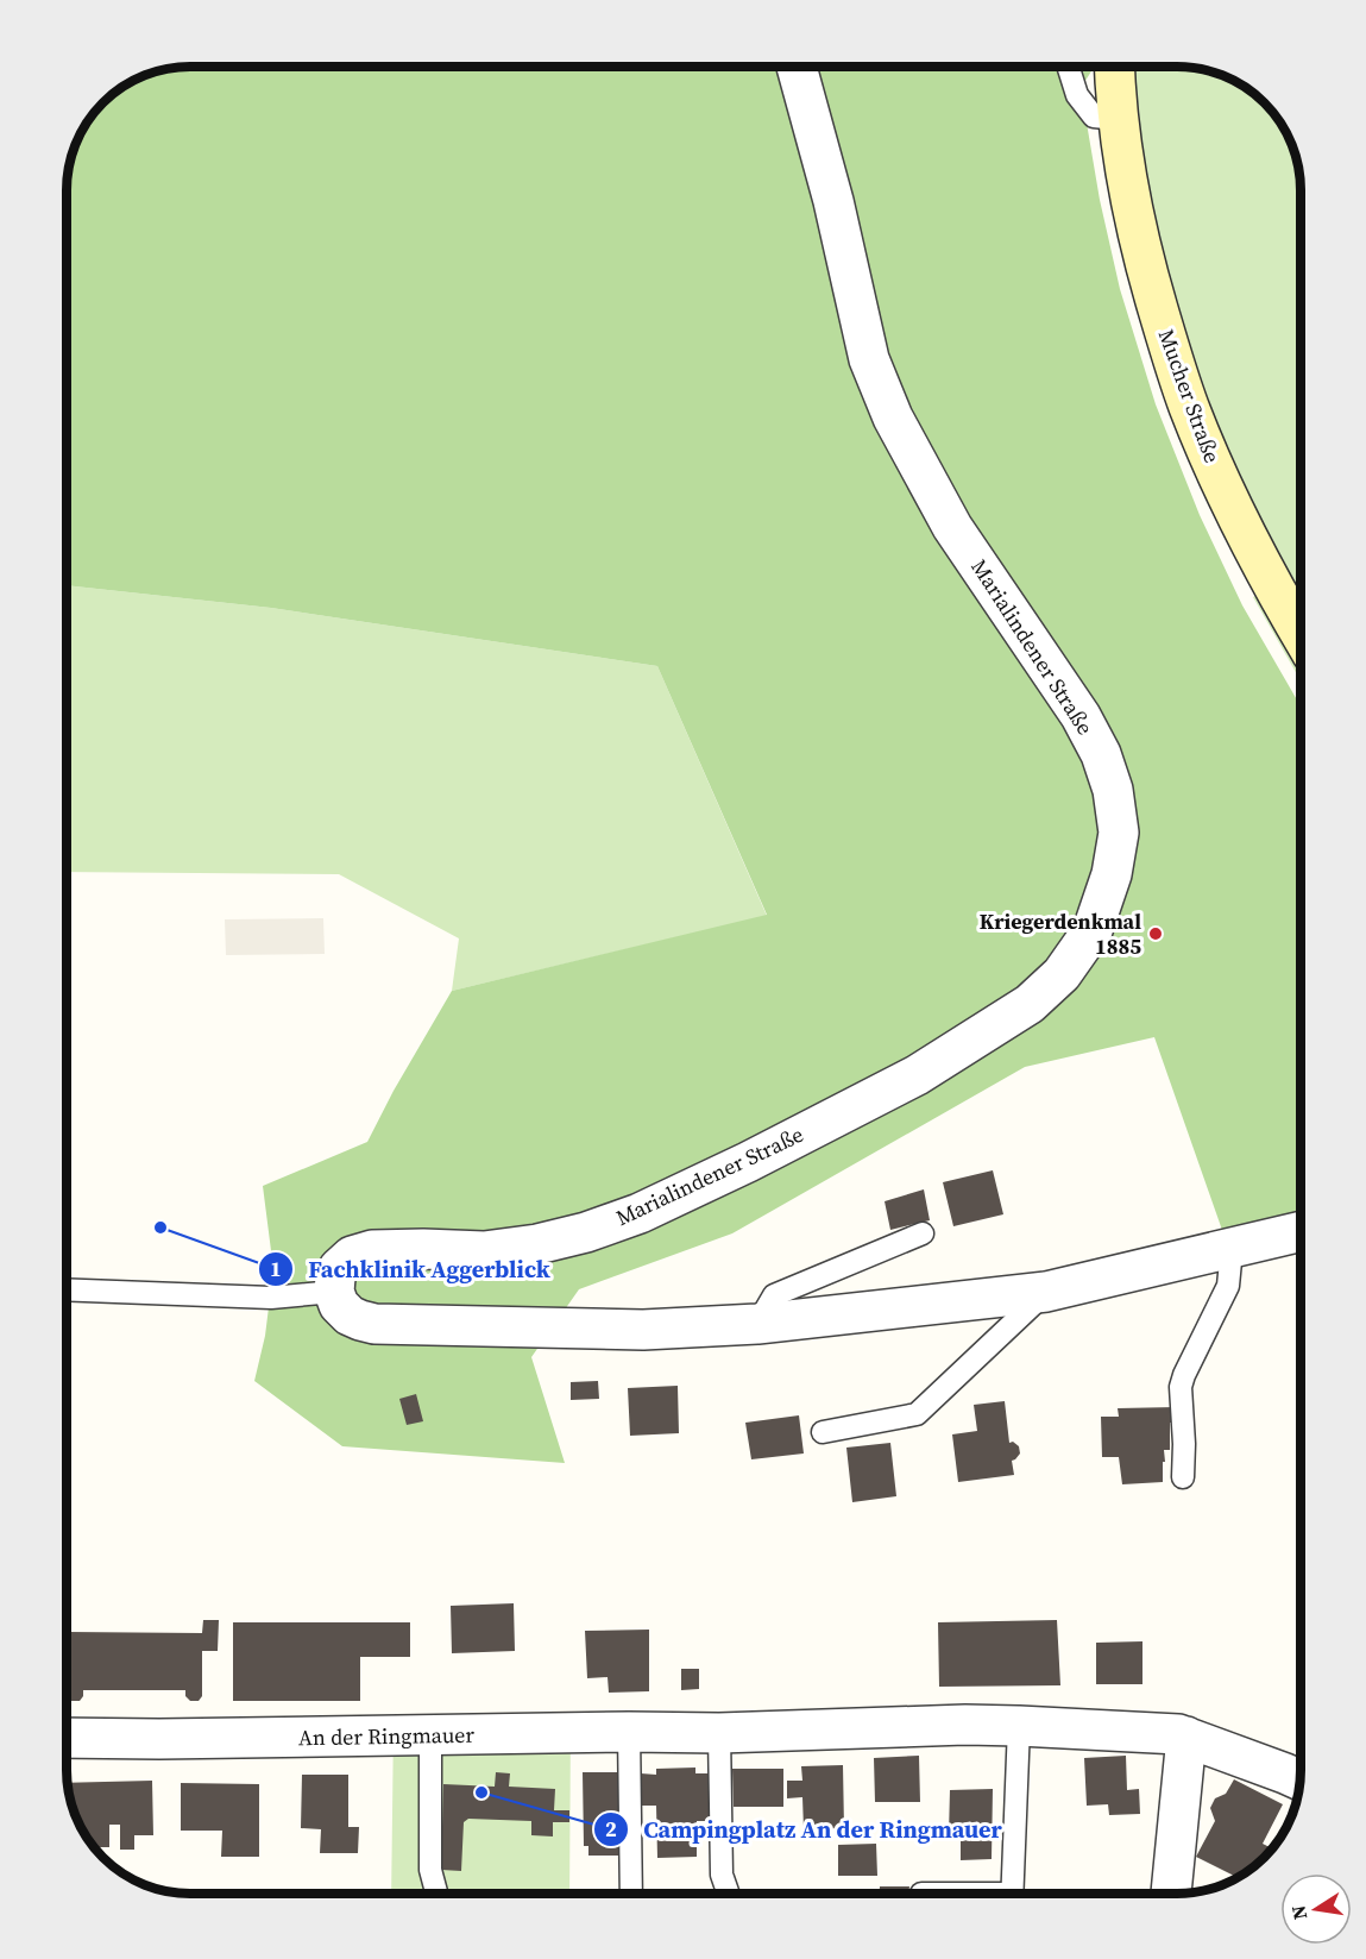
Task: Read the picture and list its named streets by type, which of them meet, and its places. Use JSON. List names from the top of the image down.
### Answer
{
  "streets": {
    "main road": ["Mucher Straße"],
    "street": ["Marialindener Straße", "An der Ringmauer"]
  },
  "places": ["Kriegerdenkmal 1885", "Fachklinik Aggerblick", "Campingplatz An der Ringmauer"],
  "north": "left"
}
